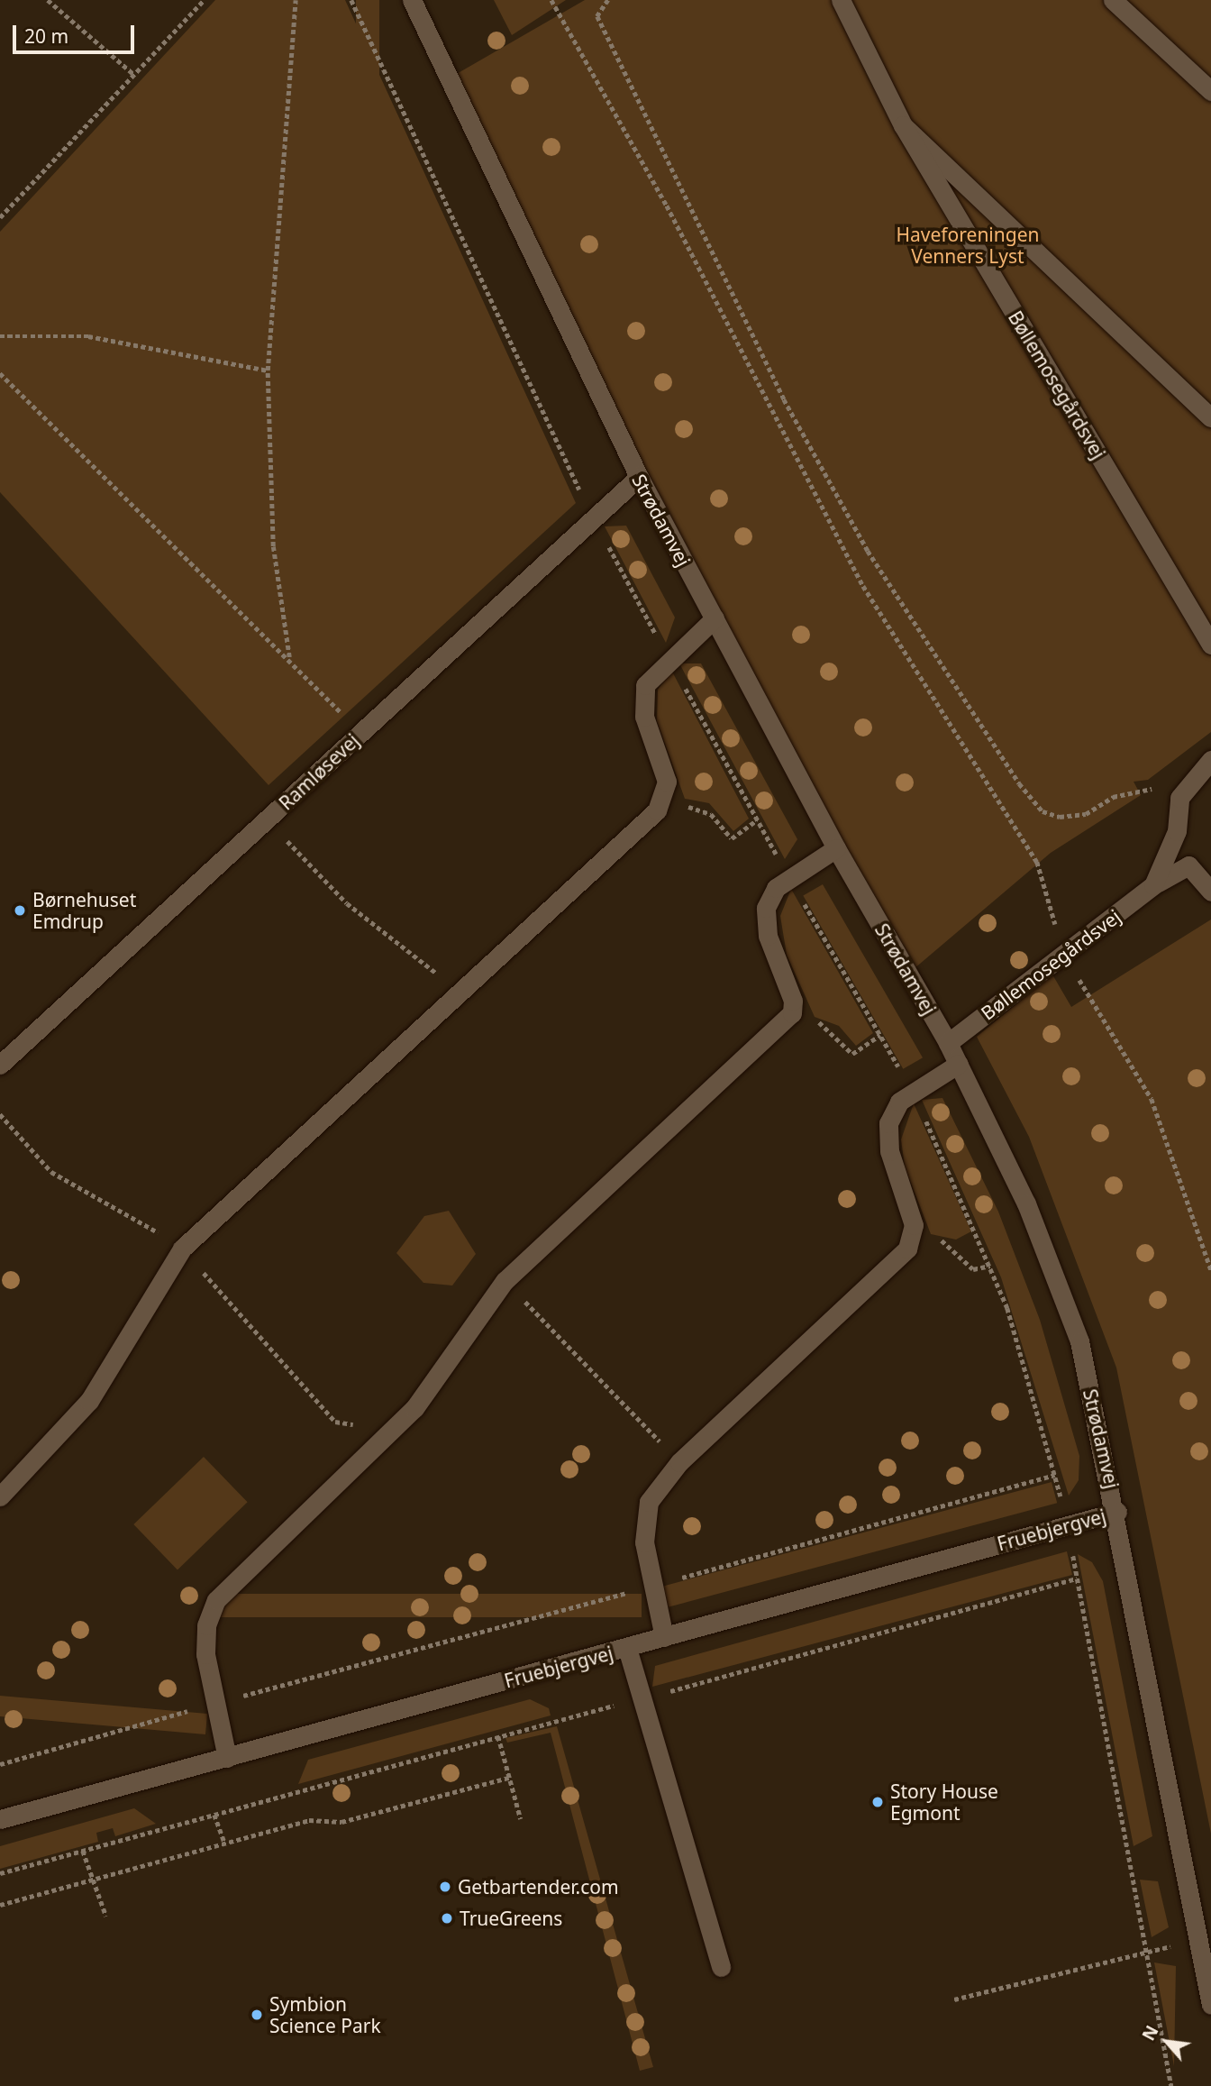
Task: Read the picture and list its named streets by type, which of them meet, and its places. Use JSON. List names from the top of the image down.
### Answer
{
  "streets": {
    "street": [
      "Bøllemosegårdsvej",
      "Strødamvej",
      "Ramløsevej",
      "Fruebjergvej"
    ]
  },
  "crossings": [
    ["Bøllemosegårdsvej", "Strødamvej"],
    ["Strødamvej", "Ramløsevej"],
    ["Strødamvej", "Fruebjergvej"]
  ],
  "parks": ["Haveforeningen Venners Lyst"],
  "places": [
    "Børnehuset Emdrup",
    "Story House Egmont",
    "Getbartender.com",
    "TrueGreens",
    "Symbion Science Park"
  ],
  "scale_bar": "20 m",
  "north": "top left"
}
